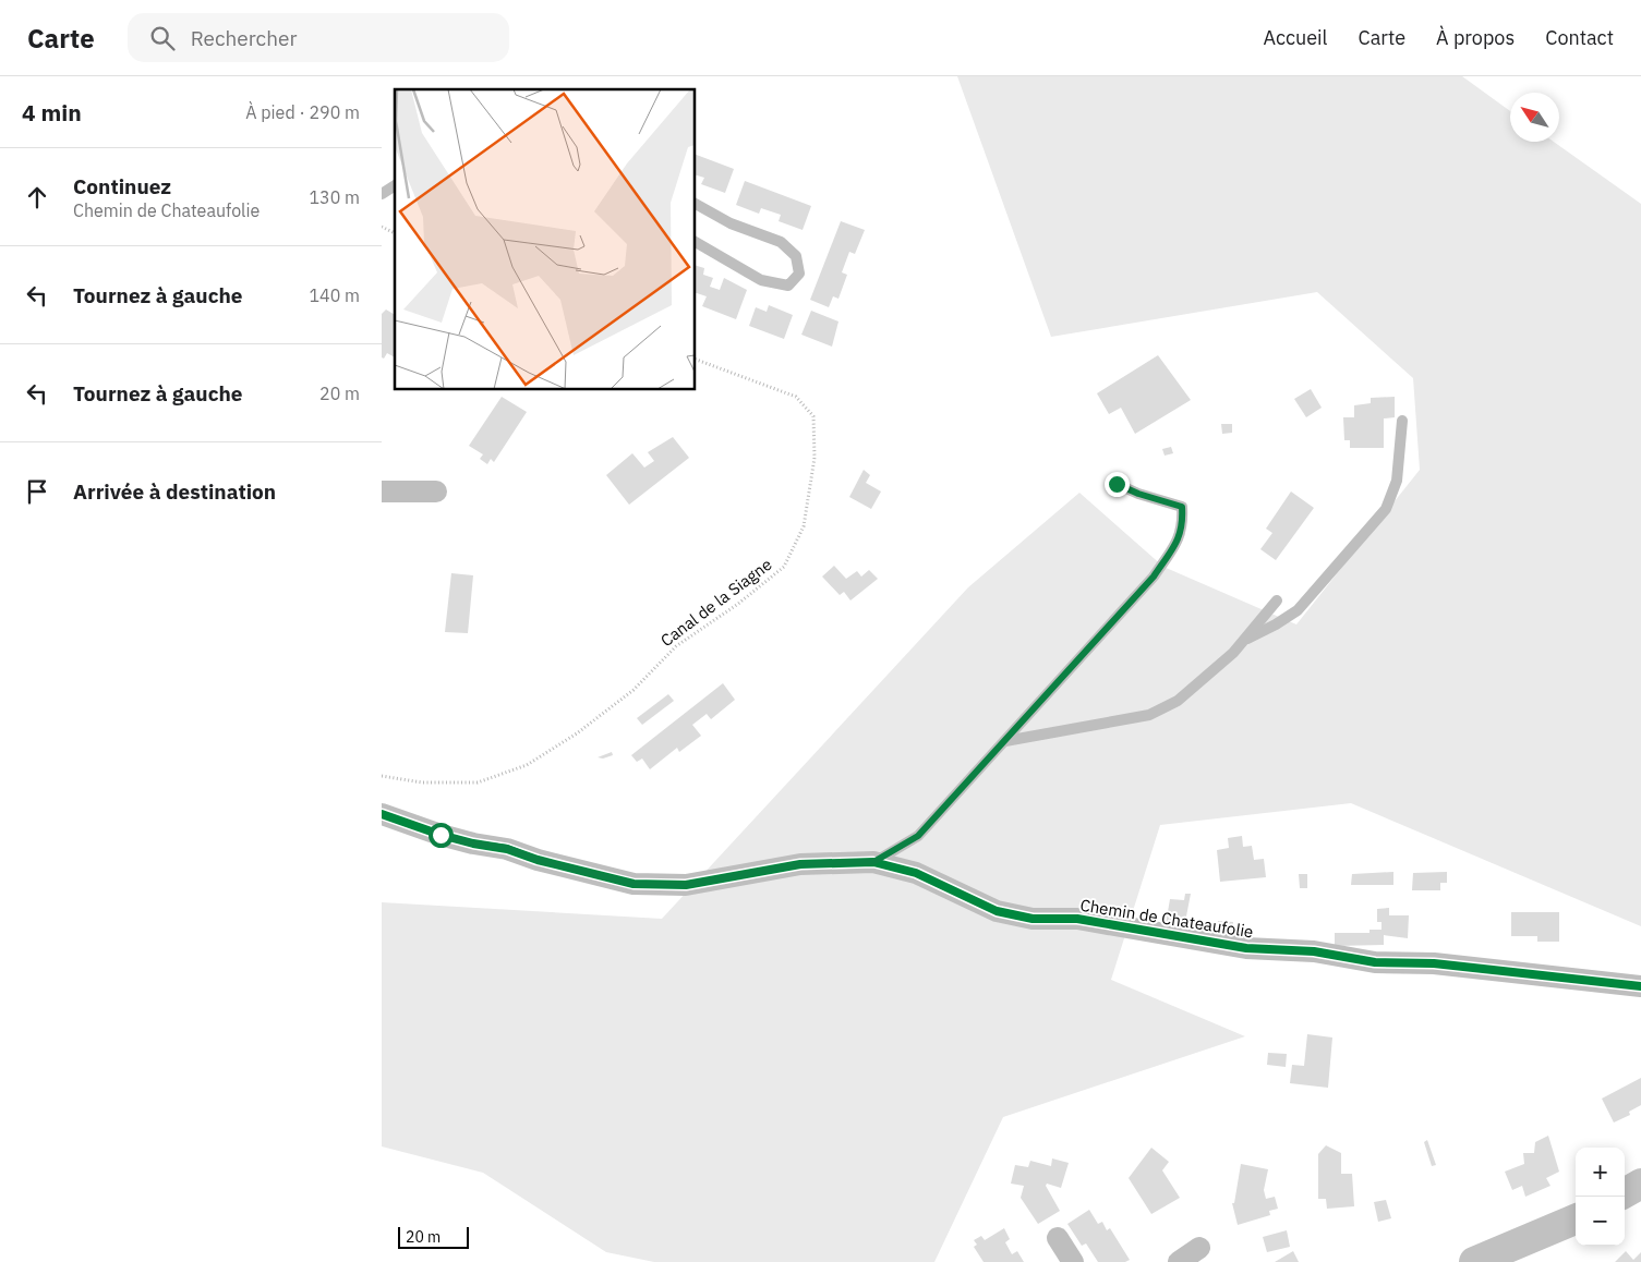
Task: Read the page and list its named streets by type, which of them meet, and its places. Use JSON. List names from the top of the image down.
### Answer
{
  "streets": {
    "street": ["Chemin de Chateaufolie"],
    "path": ["Canal de la Siagne"]
  },
  "scale_bar": "20 m",
  "north": "top left",
  "page": {
    "header": "Carte",
    "search": "Rechercher",
    "nav": [
      "Accueil",
      "Carte",
      "À propos",
      "Contact"
    ],
    "heading": ["4 min", "À pied · 290 m"],
    "list": [
      ["Continuez", "Chemin de Chateaufolie", "130 m"],
      ["Tournez à gauche", "140 m"],
      ["Tournez à gauche", "20 m"],
      "Arrivée à destination"
    ],
    "map_buttons": ["+", "−"],
    "scale": "20 m"
  }
}
